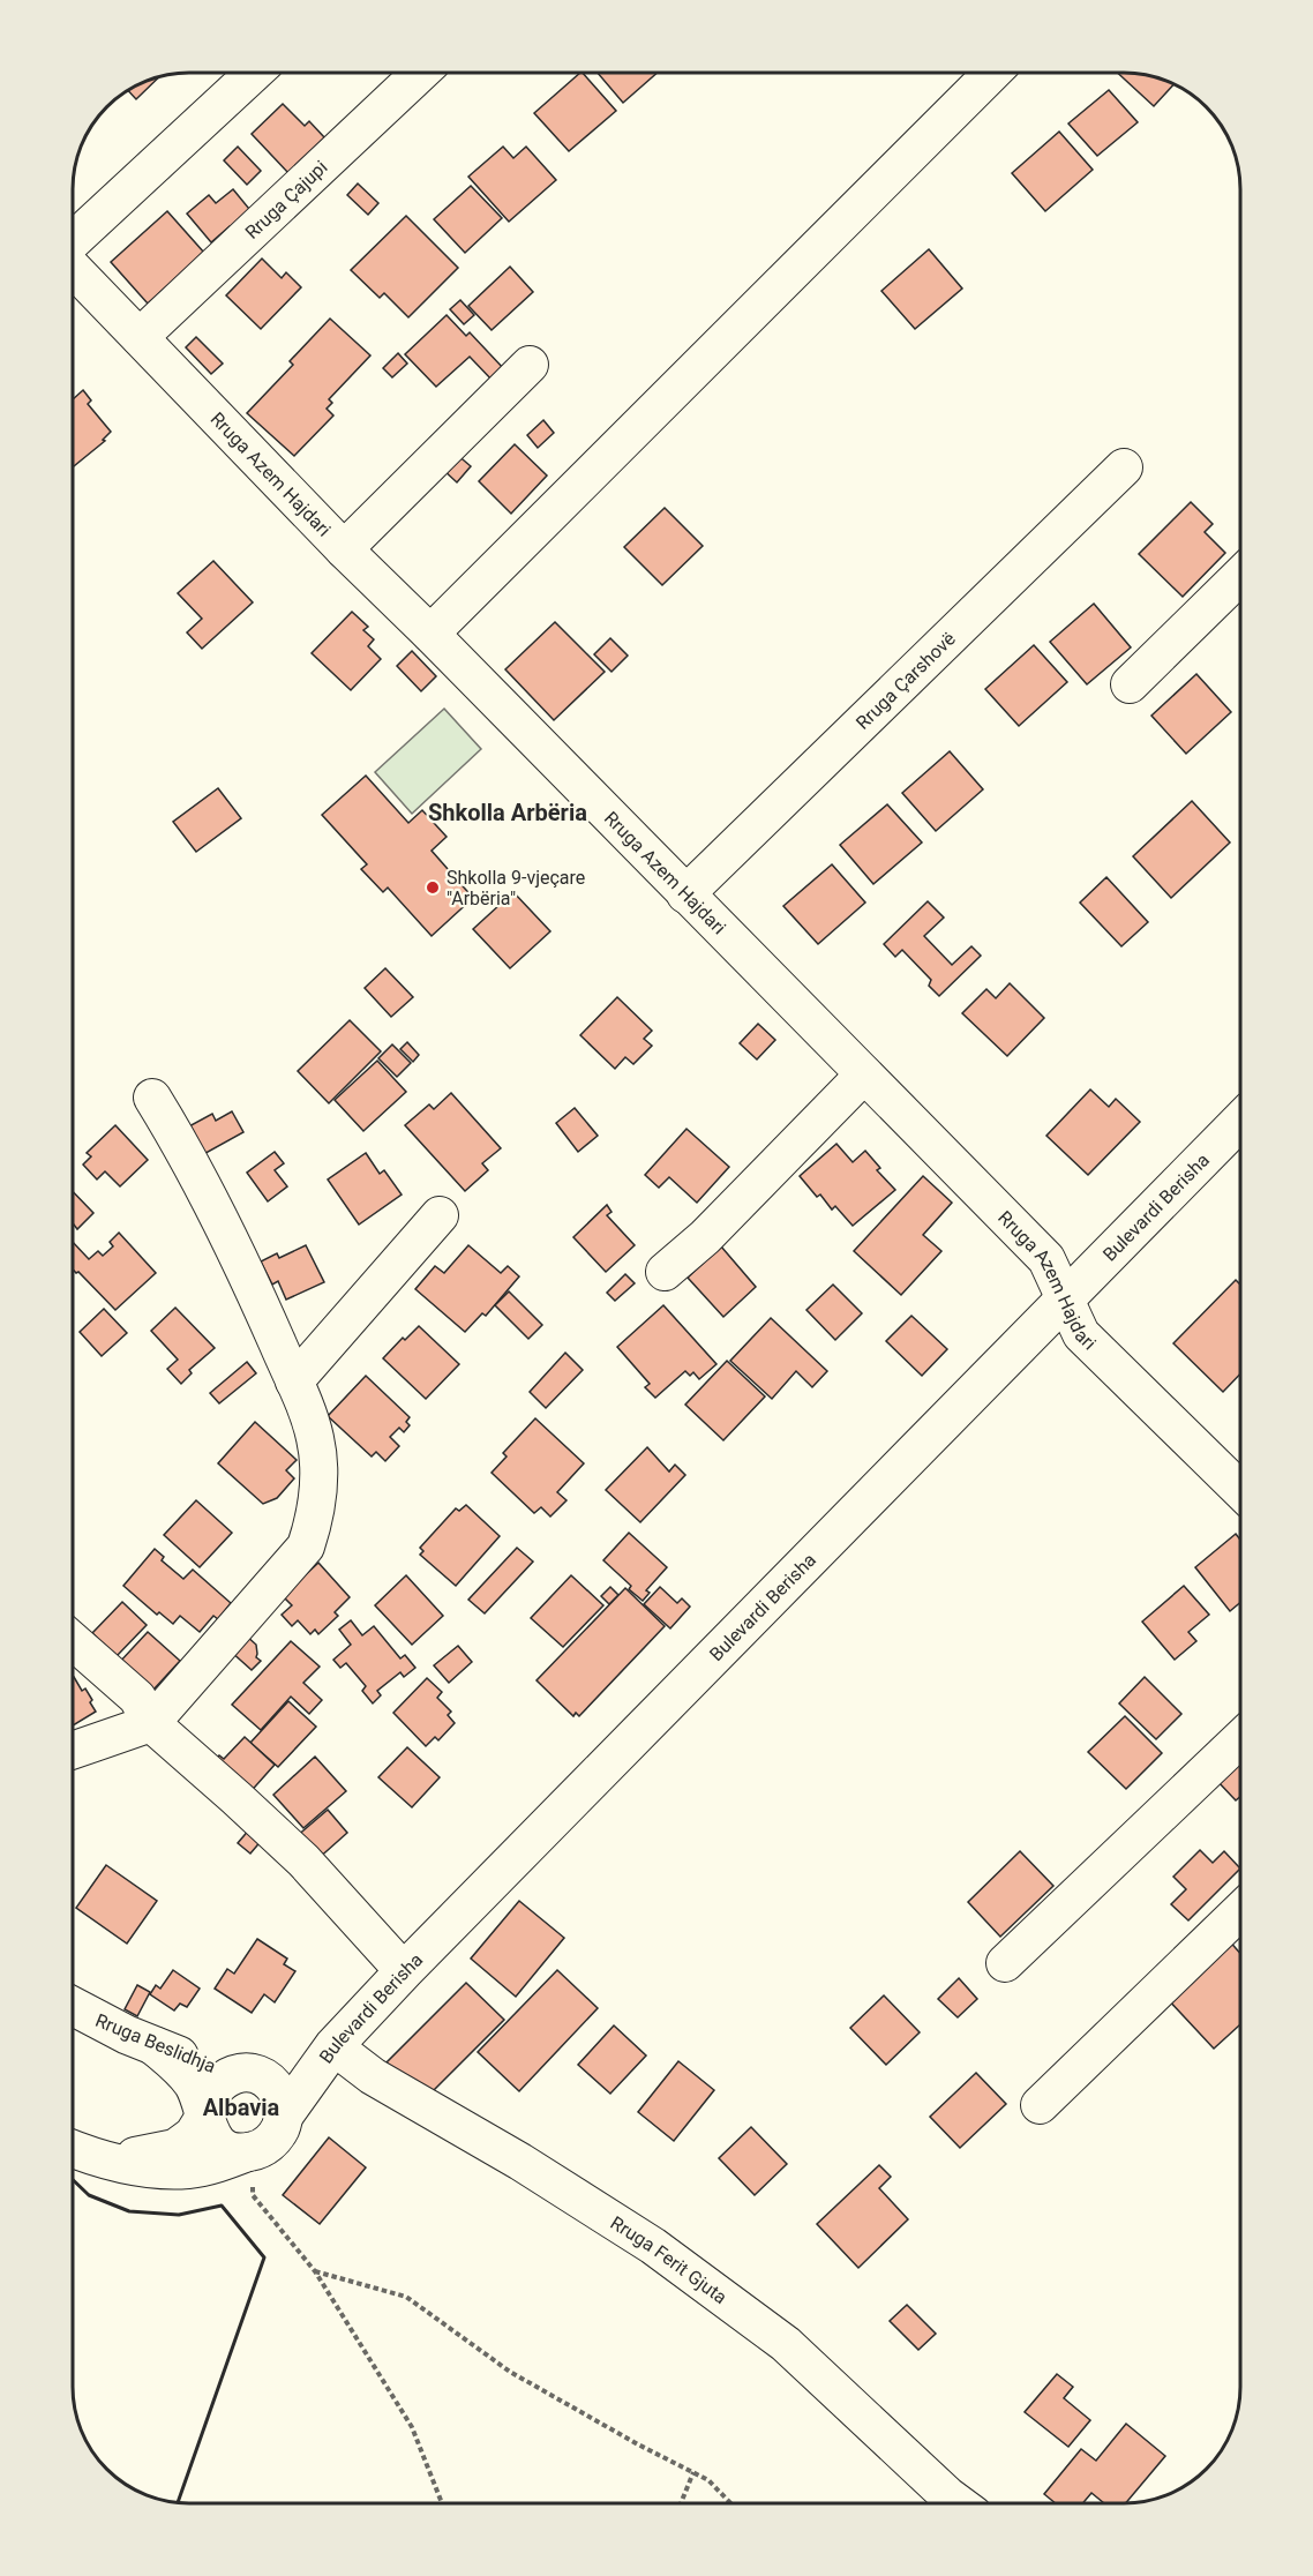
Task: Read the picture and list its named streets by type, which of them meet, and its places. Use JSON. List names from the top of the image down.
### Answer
{
  "streets": {
    "main road": ["Bulevardi Berisha", "Rruga Beslidhja"],
    "street": [
      "Rruga Çajupi",
      "Rruga Azem Hajdari",
      "Rruga Çarshovë",
      "Rruga Ferit Gjuta"
    ]
  },
  "crossings": [
    ["Rruga Çajupi", "Rruga Azem Hajdari"],
    ["Rruga Azem Hajdari", "Rruga Çarshovë"],
    ["Rruga Azem Hajdari", "Bulevardi Berisha"],
    ["Bulevardi Berisha", "Rruga Beslidhja"],
    ["Bulevardi Berisha", "Rruga Ferit Gjuta"],
    ["Rruga Beslidhja", "Rruga Ferit Gjuta"]
  ],
  "districts": ["Shkolla Arbëria", "Albavia"],
  "places": ["Shkolla 9-vjeçare \"Arbëria\""]
}
